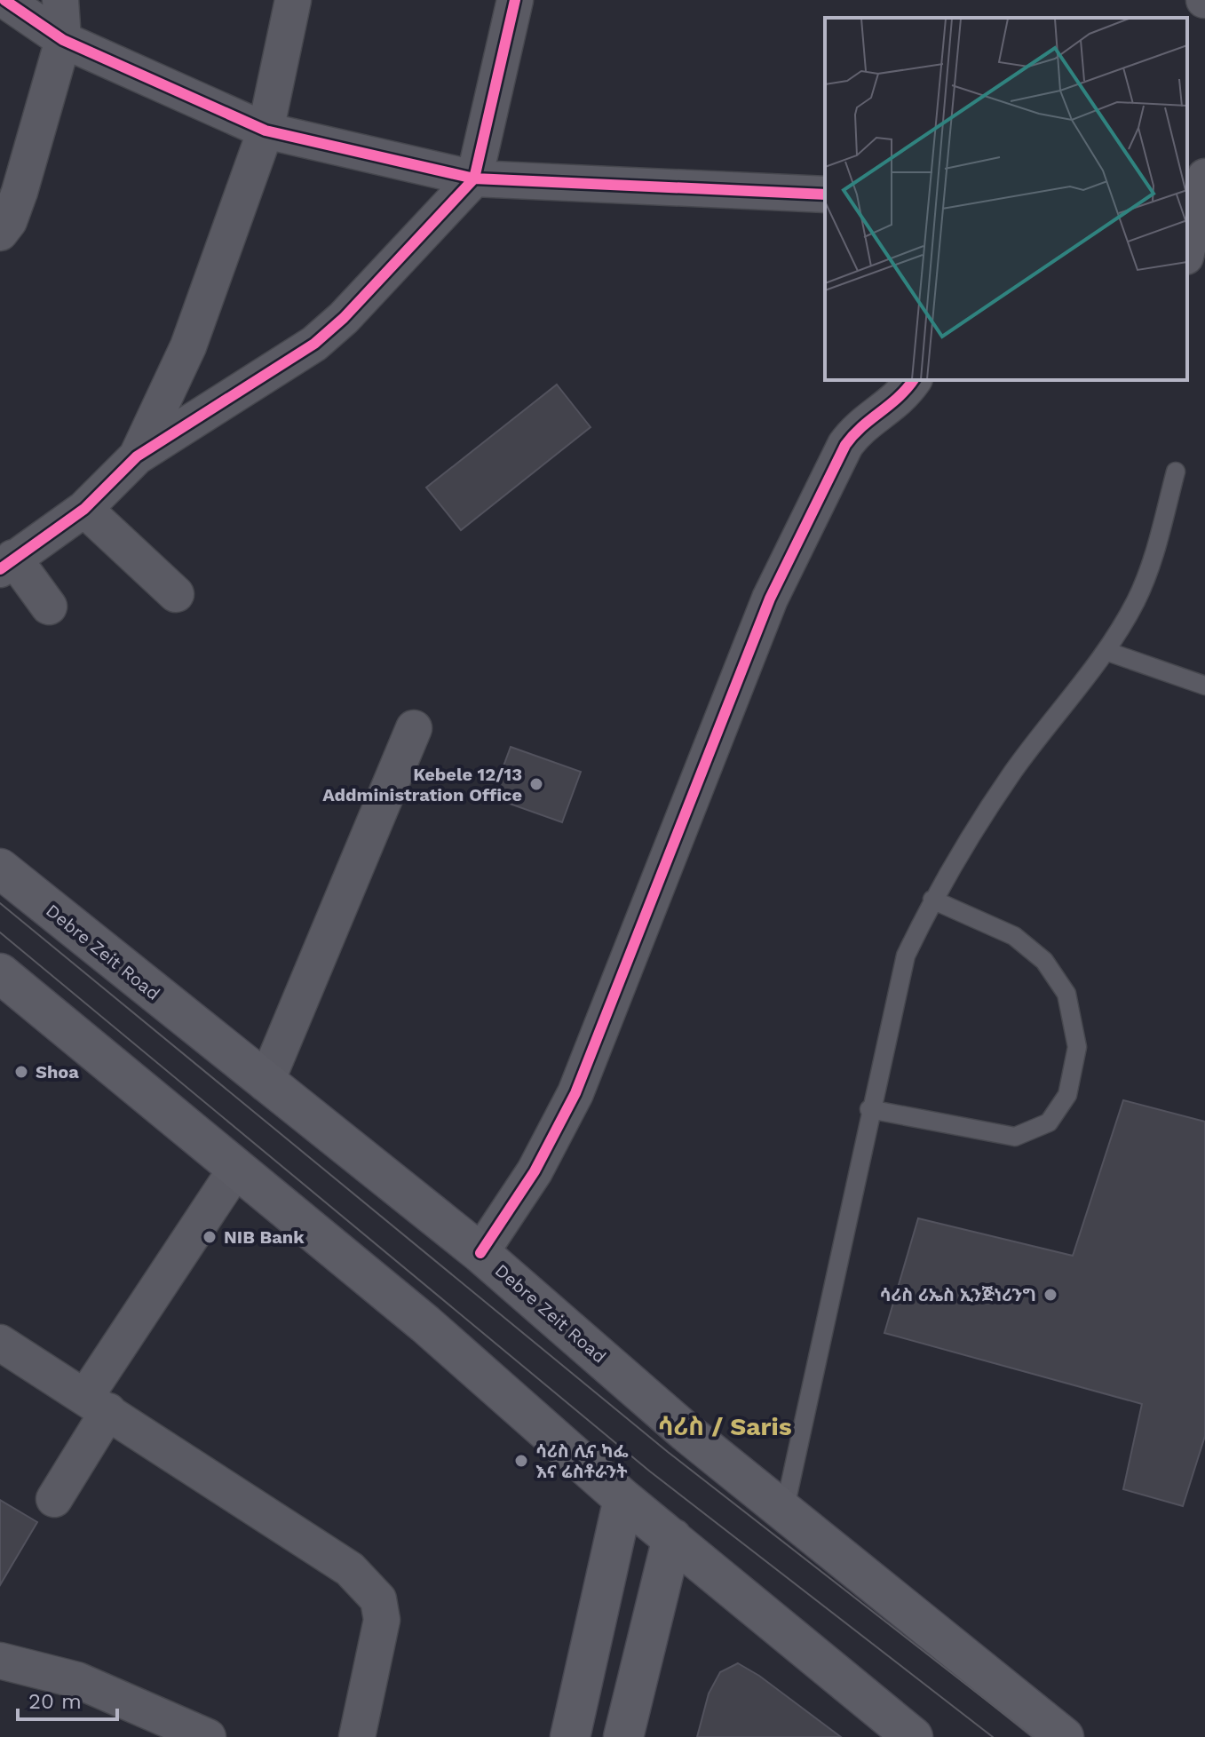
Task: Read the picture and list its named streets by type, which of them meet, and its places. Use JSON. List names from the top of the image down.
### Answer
{
  "streets": {
    "main road": ["Debre Zeit Road"]
  },
  "districts": ["ሳሪስ / Saris"],
  "places": [
    "Kebele 12/13 Addministration Office",
    "Shoa",
    "NIB Bank",
    "ሳሪስ ሪኤስ ኢንጅነሪንግ",
    "ሳሪስ ሊና ካፌ እና ሬስቶራንት"
  ],
  "scale_bar": "20 m"
}
